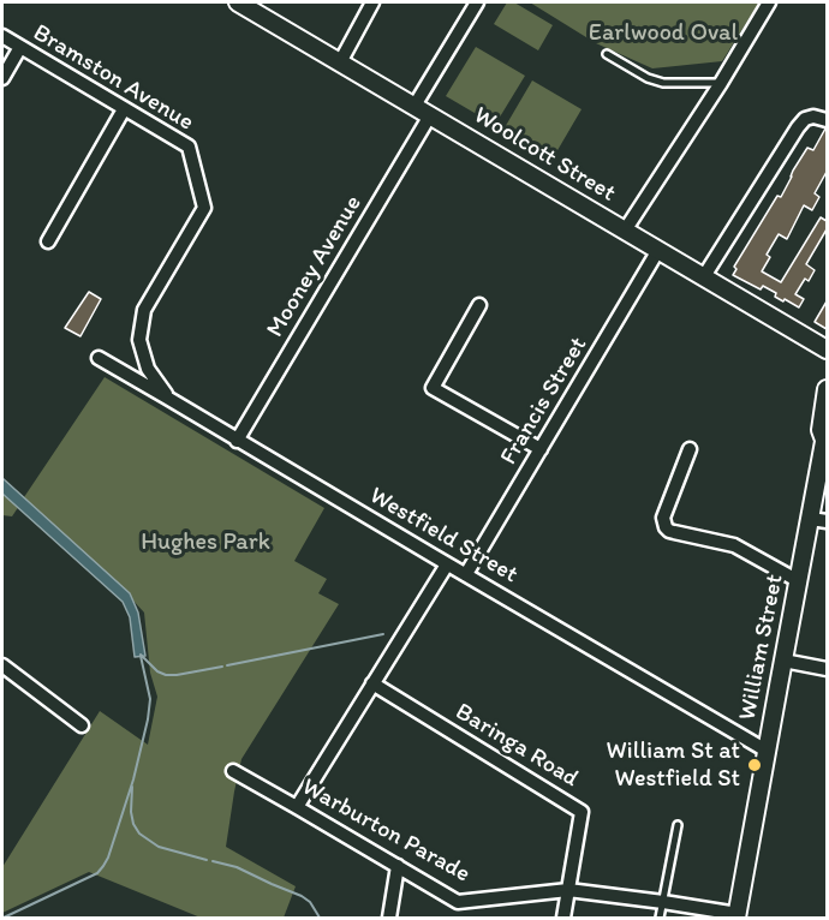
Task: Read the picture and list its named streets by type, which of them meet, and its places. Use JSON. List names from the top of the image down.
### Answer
{
  "streets": {
    "street": [
      "Bramston Avenue",
      "Woolcott Street",
      "Mooney Avenue",
      "Francis Street",
      "Westfield Street",
      "William Street",
      "Baringa Road",
      "Warburton Parade"
    ]
  },
  "crossings": [
    ["Bramston Avenue", "Westfield Street"],
    ["Woolcott Street", "Mooney Avenue"],
    ["Woolcott Street", "Francis Street"],
    ["Mooney Avenue", "Westfield Street"],
    ["Francis Street", "Westfield Street"],
    ["Westfield Street", "William Street"],
    ["William Street", "Warburton Parade"],
    ["Baringa Road", "Warburton Parade"]
  ],
  "parks": ["Earlwood Oval", "Hughes Park"],
  "places": ["William St at Westfield St"]
}
